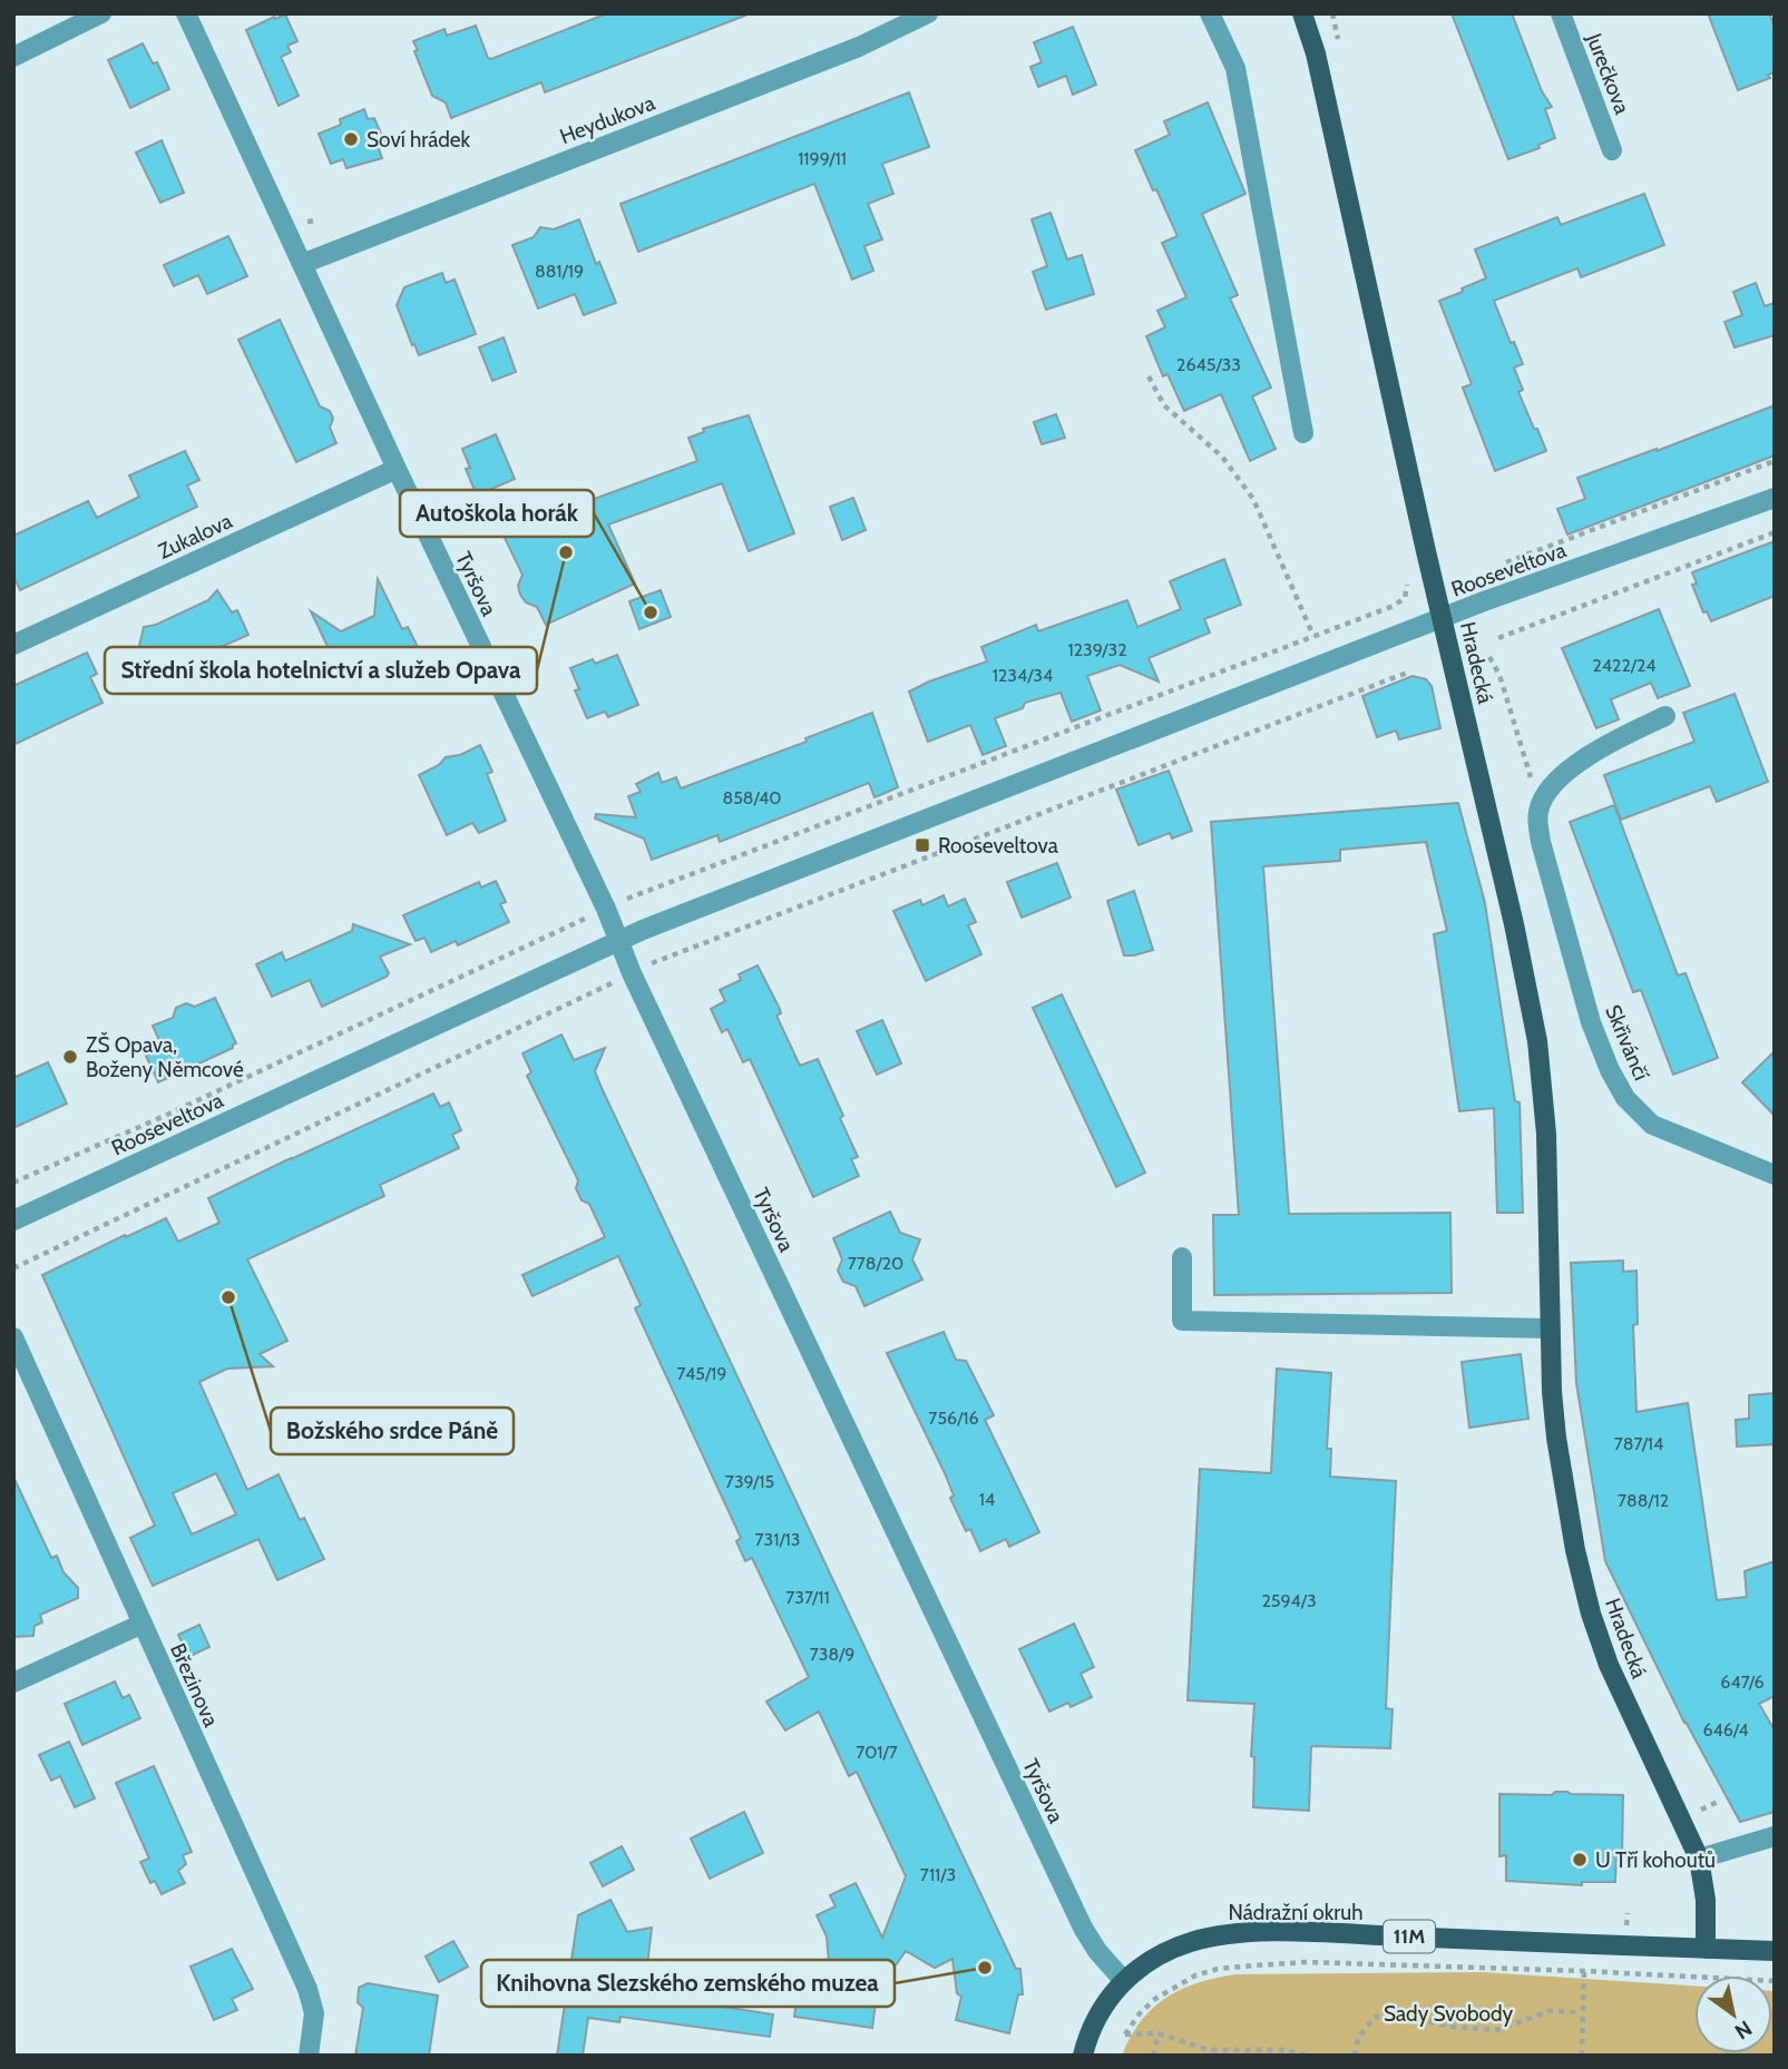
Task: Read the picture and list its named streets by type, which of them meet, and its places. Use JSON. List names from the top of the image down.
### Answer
{
  "streets": {
    "main road": ["Hradecká", "Nádražní okruh", "11M"],
    "street": [
      "Jurečkova",
      "Heydukova",
      "Zukalova",
      "Rooseveltova",
      "Tyršova",
      "Skřivánčí",
      "Březinova"
    ]
  },
  "crossings": [
    ["Heydukova", "Tyršova"],
    ["Zukalova", "Tyršova"],
    ["Rooseveltova", "Tyršova"],
    ["Rooseveltova", "Hradecká"],
    ["Tyršova", "Nádražní okruh"],
    ["Hradecká", "Nádražní okruh"],
    ["Hradecká", "11M"],
    ["Nádražní okruh", "11M"]
  ],
  "parks": ["Sady Svobody"],
  "places": {
    "other": [
      "Soví hrádek",
      "Střední škola hotelnictví a služeb Opava",
      "Autoškola horák",
      "ZŠ Opava, Boženy Němcové",
      "Božského srdce Páně",
      "U Tří kohoutů",
      "Knihovna Slezského zemského muzea"
    ],
    "transit": ["Rooseveltova"]
  },
  "house_numbers": [
    "1199/11",
    "881/19",
    "2645/33",
    "1239/32",
    "2422/24",
    "1234/34",
    "858/40",
    "778/20",
    "745/19",
    "756/16",
    "787/14",
    "739/15",
    "14",
    "788/12",
    "731/13",
    "737/11",
    "2594/3",
    "738/9",
    "647/6",
    "646/4",
    "701/7",
    "711/3"
  ],
  "north": "bottom right"
}
